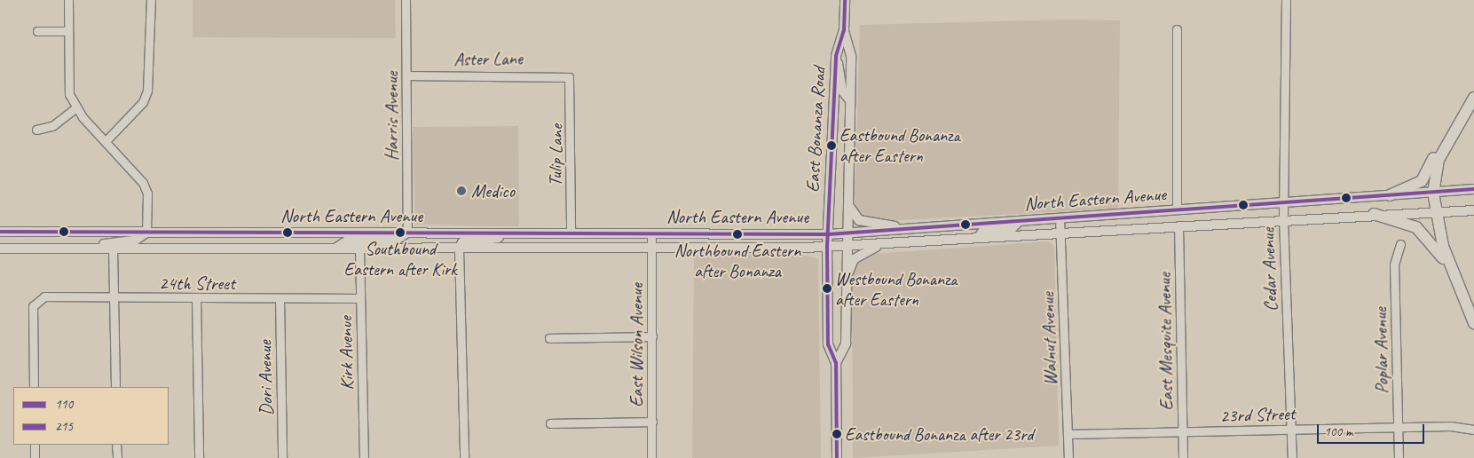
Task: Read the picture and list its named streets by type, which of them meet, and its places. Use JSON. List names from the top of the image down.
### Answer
{
  "streets": {
    "main road": ["East Bonanza Road", "North Eastern Avenue"],
    "street": [
      "Aster Lane",
      "Harris Avenue",
      "Tulip Lane",
      "Cedar Avenue",
      "24th Street",
      "Walnut Avenue",
      "East Mesquite Avenue",
      "East Wilson Avenue",
      "Poplar Avenue",
      "Kirk Avenue",
      "Dori Avenue",
      "23rd Street"
    ]
  },
  "crossings": [
    ["Aster Lane", "Harris Avenue"],
    ["Aster Lane", "Tulip Lane"],
    ["Harris Avenue", "North Eastern Avenue"],
    ["East Bonanza Road", "North Eastern Avenue"],
    ["Tulip Lane", "North Eastern Avenue"],
    ["North Eastern Avenue", "Cedar Avenue"],
    ["North Eastern Avenue", "Walnut Avenue"],
    ["North Eastern Avenue", "East Mesquite Avenue"],
    ["North Eastern Avenue", "East Wilson Avenue"],
    ["North Eastern Avenue", "Kirk Avenue"],
    ["Cedar Avenue", "23rd Street"],
    ["24th Street", "Kirk Avenue"],
    ["24th Street", "Dori Avenue"],
    ["Walnut Avenue", "23rd Street"],
    ["East Mesquite Avenue", "23rd Street"],
    ["Poplar Avenue", "23rd Street"]
  ],
  "places": [
    "Eastbound Bonanza after Eastern",
    "Medico",
    "Southbound Eastern after Kirk",
    "Northbound Eastern after Bonanza",
    "Westbound Bonanza after Eastern",
    "Eastbound Bonanza after 23rd"
  ],
  "lines": ["transit line 215", "transit line 110"],
  "legend": ["110", "215"],
  "scale_bar": "100 m"
}
